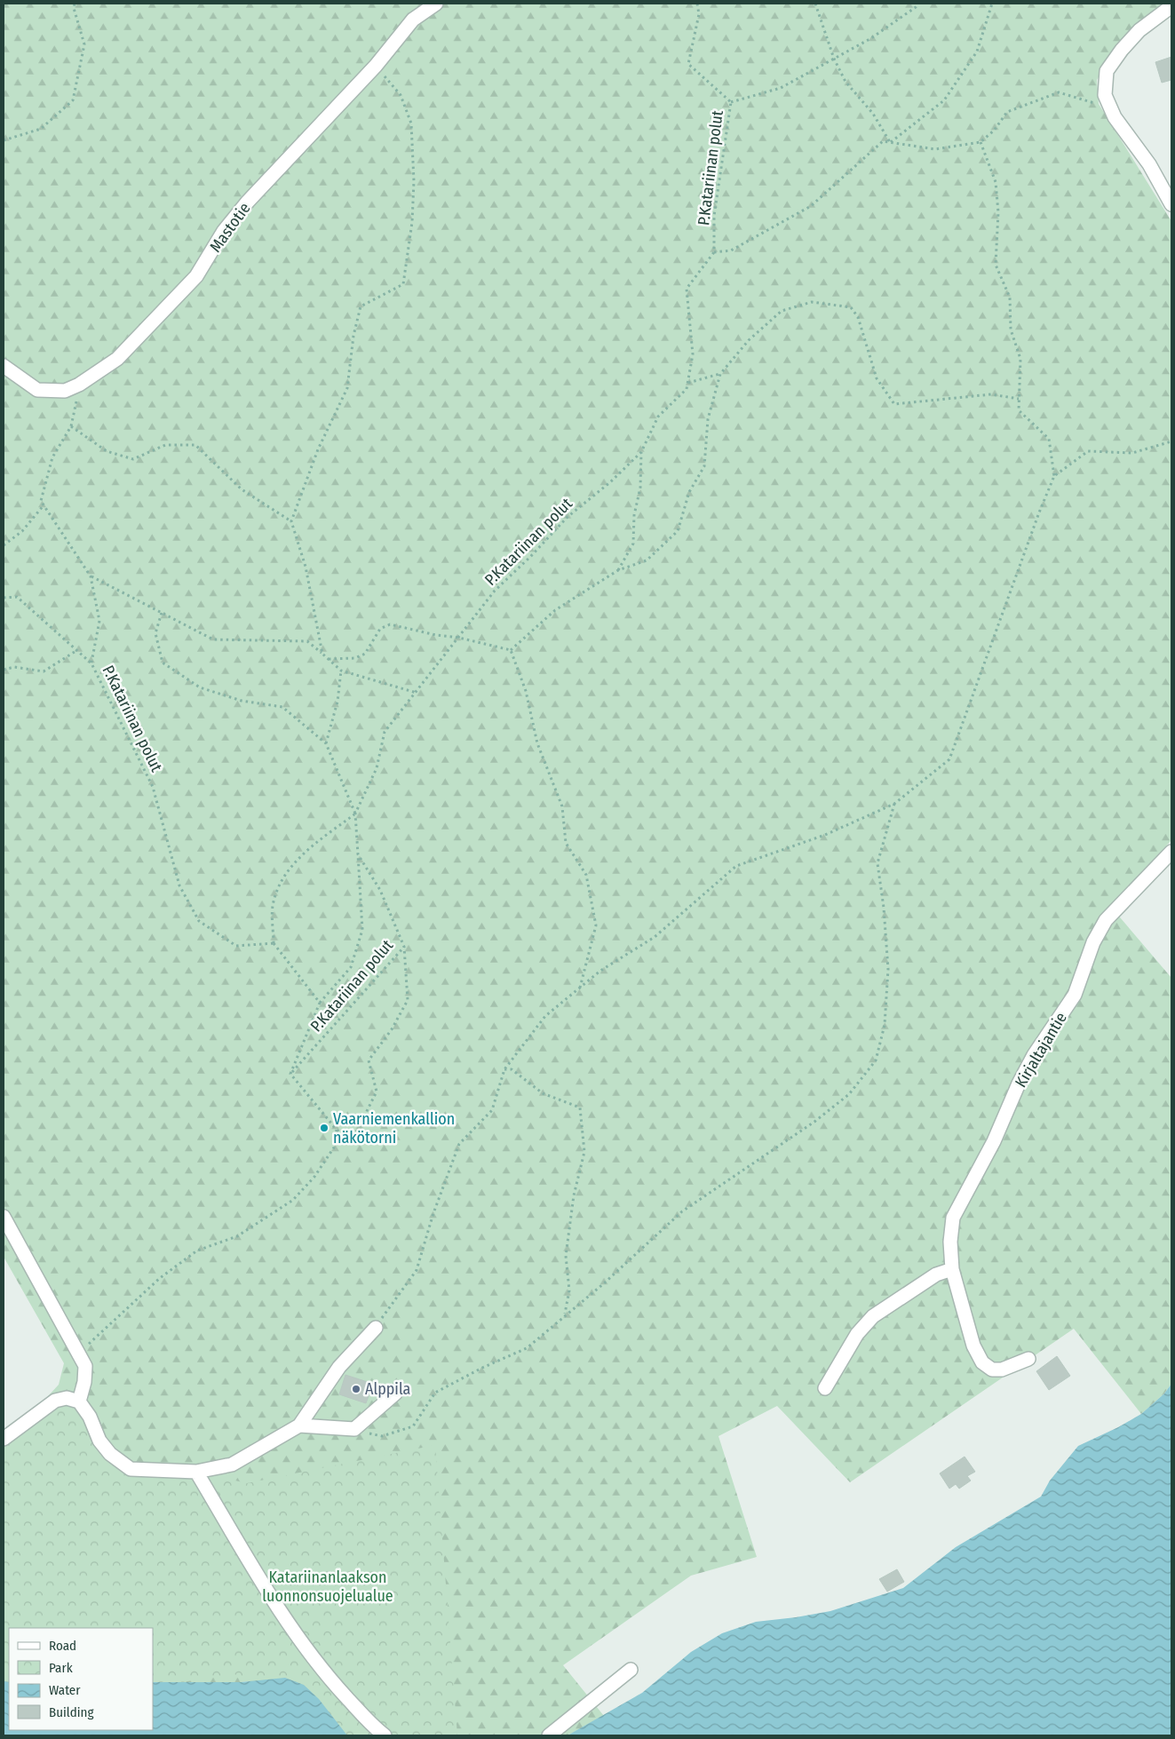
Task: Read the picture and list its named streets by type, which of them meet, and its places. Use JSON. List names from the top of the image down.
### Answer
{
  "streets": {
    "street": ["Mastotie", "Kirjaltajantie"],
    "path": ["P.Katariinan polut"]
  },
  "parks": ["Katariinanlaakson luonnonsuojelualue"],
  "places": ["Vaarniemenkallion näkötorni", "Alppila"],
  "legend": [
    "Road",
    "Park",
    "Water",
    "Building"
  ]
}
